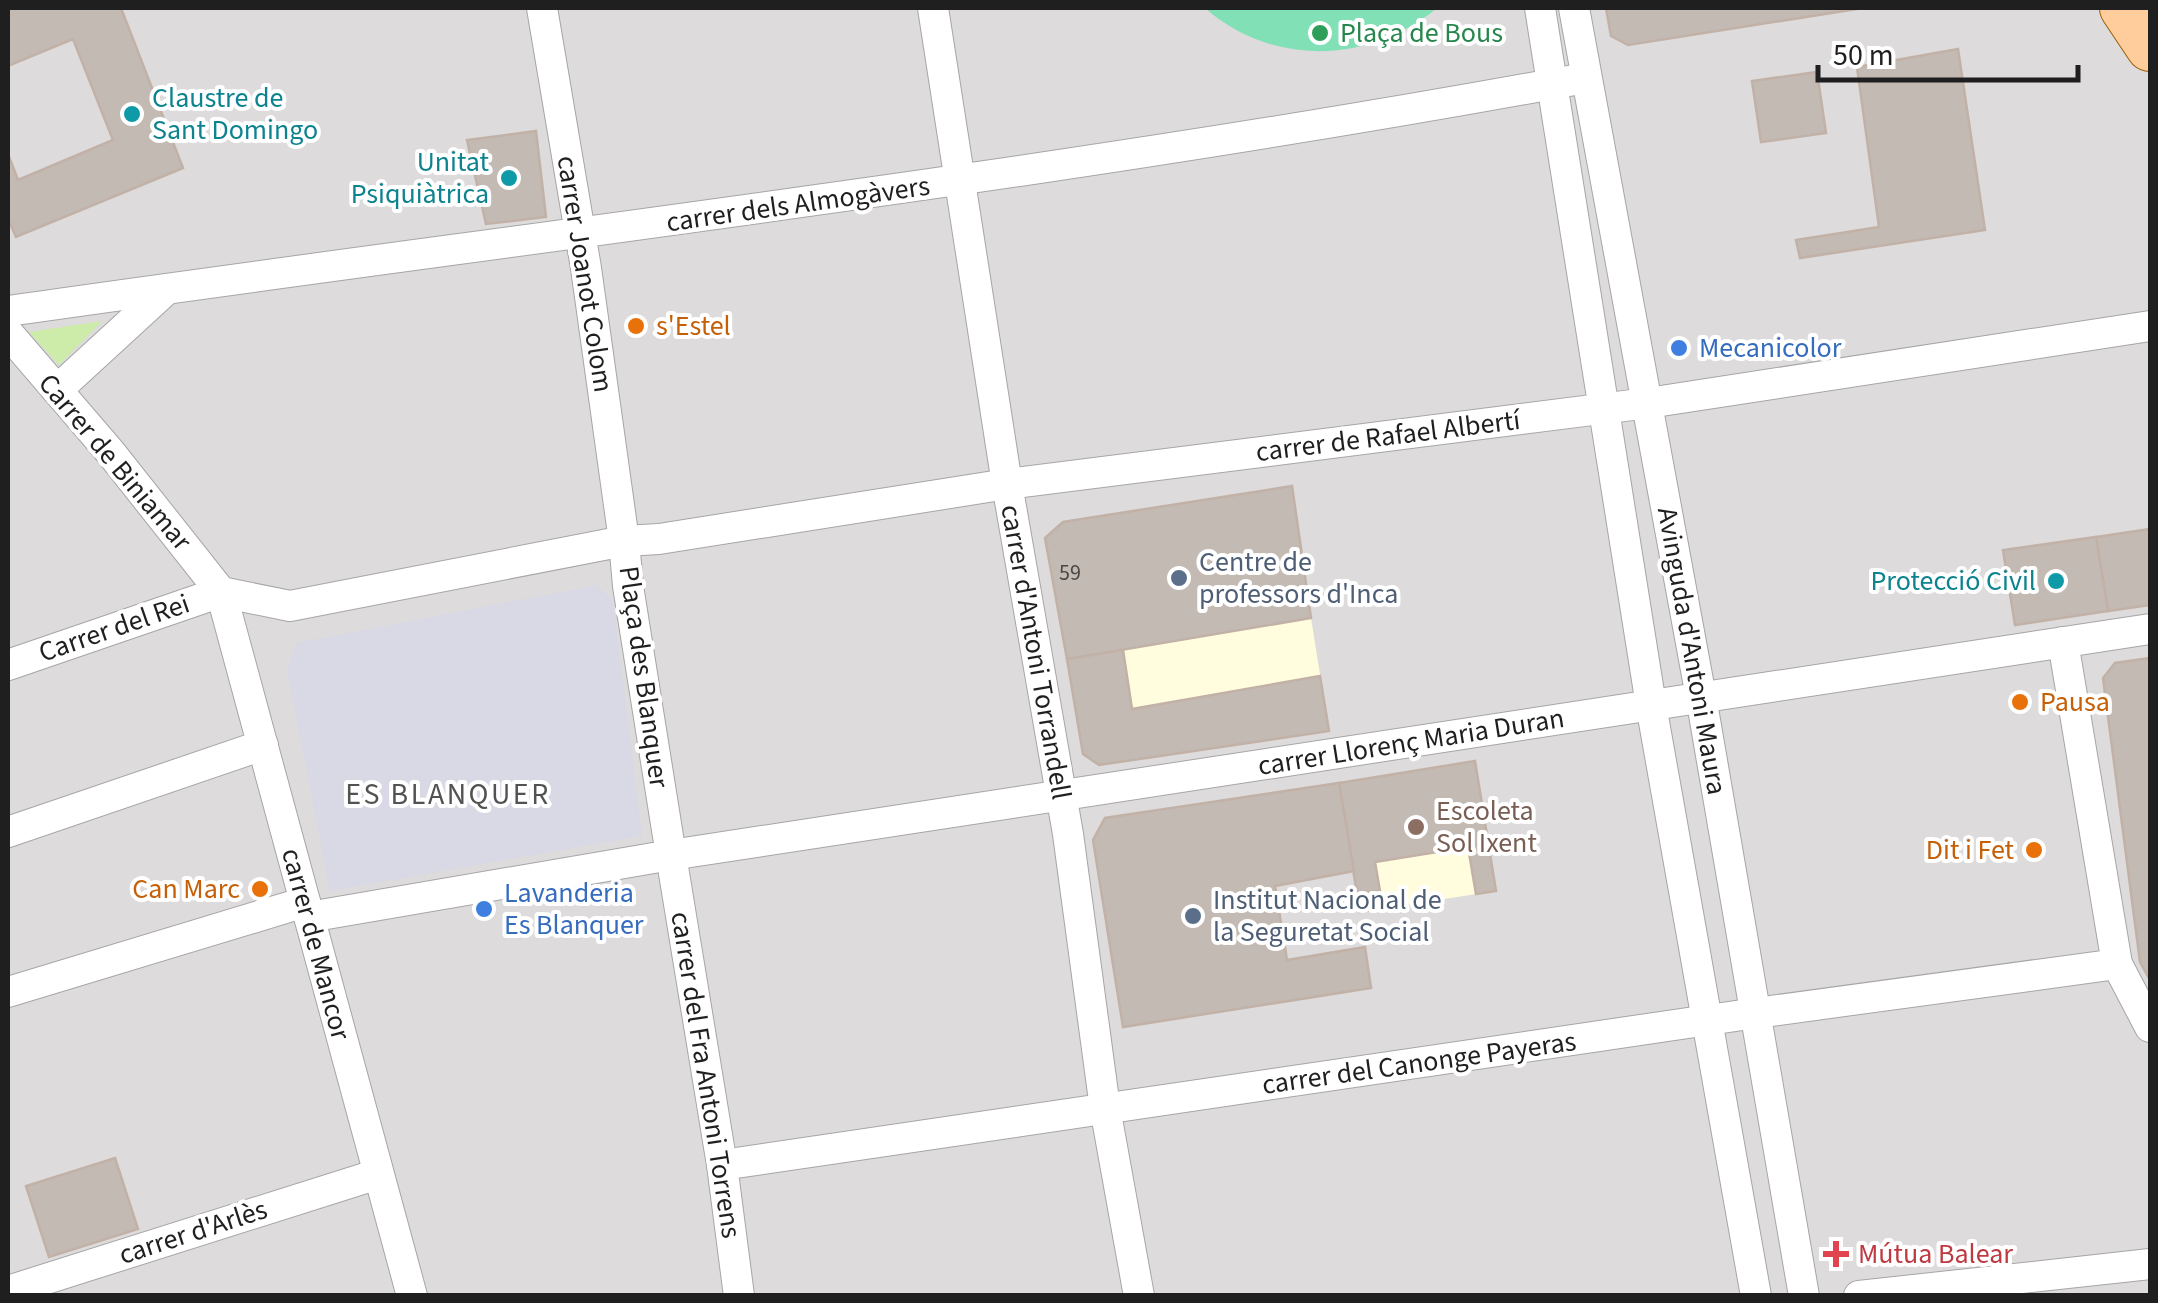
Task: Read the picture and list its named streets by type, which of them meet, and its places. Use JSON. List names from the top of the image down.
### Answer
{
  "streets": {
    "street": [
      "carrer dels Almogàvers",
      "carrer Joanot Colom",
      "carrer de Rafael Albertí",
      "Carrer de Biniamar",
      "Carrer del Rei",
      "Avinguda d'Antoni Maura",
      "carrer d'Antoni Torrandell",
      "Plaça des Blanquer",
      "carrer Llorenç Maria Duran",
      "carrer de Mancor",
      "carrer del Canonge Payeras",
      "carrer del Fra Antoni Torrens",
      "carrer d'Arlès"
    ]
  },
  "crossings": [
    ["carrer dels Almogàvers", "carrer Joanot Colom"],
    ["carrer dels Almogàvers", "Avinguda d'Antoni Maura"],
    ["carrer dels Almogàvers", "carrer d'Antoni Torrandell"],
    ["carrer Joanot Colom", "carrer de Rafael Albertí"],
    ["carrer Joanot Colom", "Plaça des Blanquer"],
    ["carrer de Rafael Albertí", "Avinguda d'Antoni Maura"],
    ["carrer de Rafael Albertí", "carrer d'Antoni Torrandell"],
    ["carrer de Rafael Albertí", "Plaça des Blanquer"],
    ["Carrer de Biniamar", "Carrer del Rei"],
    ["Carrer de Biniamar", "Plaça des Blanquer"],
    ["Carrer de Biniamar", "carrer de Mancor"],
    ["Carrer del Rei", "Plaça des Blanquer"],
    ["Carrer del Rei", "carrer de Mancor"],
    ["Avinguda d'Antoni Maura", "carrer Llorenç Maria Duran"],
    ["Avinguda d'Antoni Maura", "carrer del Canonge Payeras"],
    ["carrer d'Antoni Torrandell", "carrer Llorenç Maria Duran"],
    ["carrer d'Antoni Torrandell", "carrer del Canonge Payeras"],
    ["Plaça des Blanquer", "carrer Llorenç Maria Duran"],
    ["Plaça des Blanquer", "carrer de Mancor"],
    ["Plaça des Blanquer", "carrer del Fra Antoni Torrens"],
    ["carrer Llorenç Maria Duran", "carrer del Fra Antoni Torrens"],
    ["carrer de Mancor", "carrer d'Arlès"],
    ["carrer del Canonge Payeras", "carrer del Fra Antoni Torrens"]
  ],
  "districts": ["ES BLANQUER"],
  "places": {
    "other": [
      "Plaça de Bous",
      "Claustre de Sant Domingo",
      "Unitat Psiquiàtrica",
      "s'Estel",
      "Mecanicolor",
      "Centre de professors d'Inca",
      "Protecció Civil",
      "Pausa",
      "Escoleta Sol Ixent",
      "Dit i Fet",
      "Can Marc",
      "Lavanderia Es Blanquer",
      "Institut Nacional de la Seguretat Social"
    ],
    "health": ["Mútua Balear"]
  },
  "house_numbers": ["59"],
  "scale_bar": "50 m"
}
